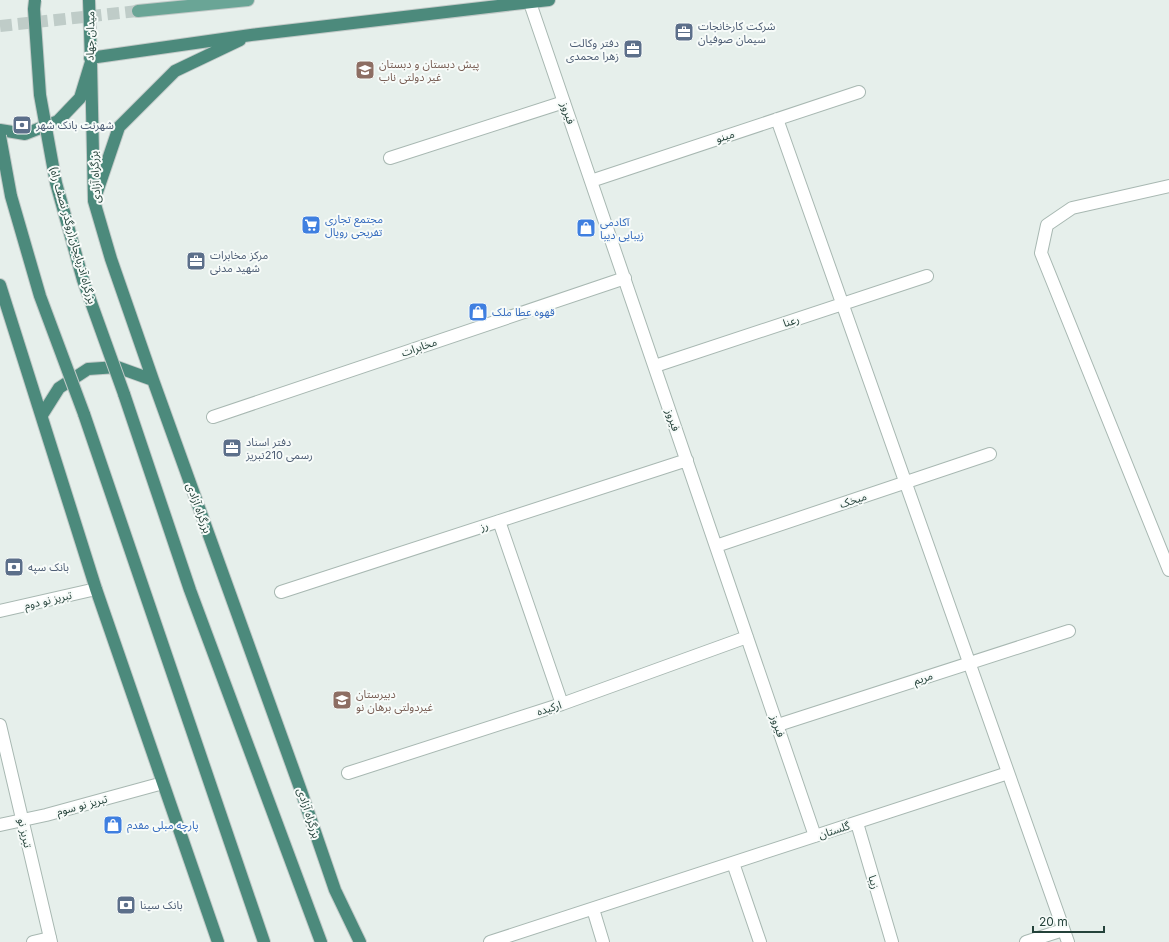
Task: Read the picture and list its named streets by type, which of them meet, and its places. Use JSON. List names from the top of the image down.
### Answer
{
  "streets": {
    "highway": ["میدان جهاد", "بزرگراه آزادی", "بزرگراه آذربایجان(روگذر نصف راه)"],
    "street": [
      "فیروز",
      "مینو",
      "رعنا",
      "مخابرات",
      "میخک",
      "رز",
      "تبریز نو دوم",
      "مریم",
      "ارکیده",
      "تبریز نو سوم",
      "گلستان",
      "تبریز نو",
      "زیبا"
    ]
  },
  "crossings": [
    ["میدان جهاد", "بزرگراه آزادی"],
    ["فیروز", "مینو"],
    ["فیروز", "رعنا"],
    ["فیروز", "مخابرات"],
    ["فیروز", "میخک"],
    ["فیروز", "رز"],
    ["فیروز", "مریم"],
    ["فیروز", "ارکیده"],
    ["فیروز", "گلستان"],
    ["تبریز نو سوم", "تبریز نو"],
    ["گلستان", "زیبا"]
  ],
  "places": {
    "office": [
      "شرکت کارخانجات سیمان صوفیان",
      "دفتر وکالت زهرا محمدی",
      "مرکز مخابرات شهید مدنی",
      "دفتر اسناد رسمی 210تبریز"
    ],
    "school or university": ["پیش دبستان و دبستان غیر دولتی ناب", "دبیرستان غیردولتی برهان نو"],
    "bank": ["شهرنت بانک شهر", "بانک سپه", "بانک سینا"],
    "supermarket": ["مجتمع تجاری تفریحی رویال"],
    "shop": ["آکادمی زیبایی دیبا", "قهوه عطا ملک", "پارچه مبلی مقدم"]
  },
  "scale_bar": "20 m"
}
